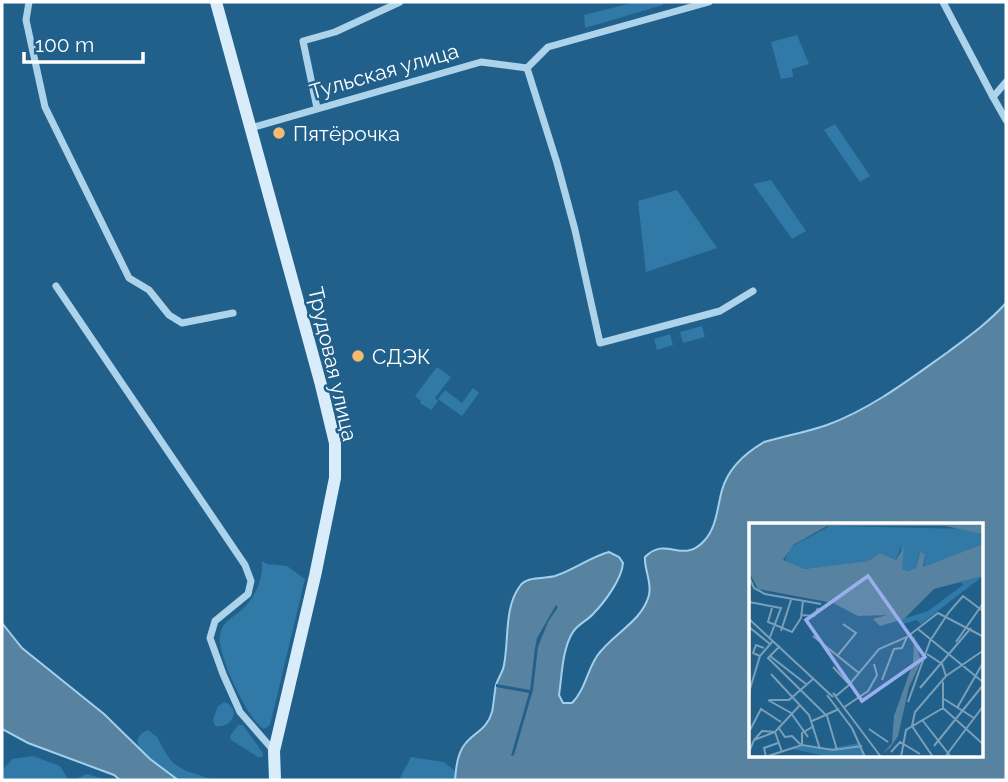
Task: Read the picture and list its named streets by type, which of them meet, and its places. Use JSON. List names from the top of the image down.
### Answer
{
  "streets": {
    "main road": ["Трудовая улица"],
    "street": ["Тульская улица"]
  },
  "crossings": [
    ["Тульская улица", "Трудовая улица"]
  ],
  "places": ["Пятёрочка", "СДЭК"],
  "scale_bar": "100 m"
}
